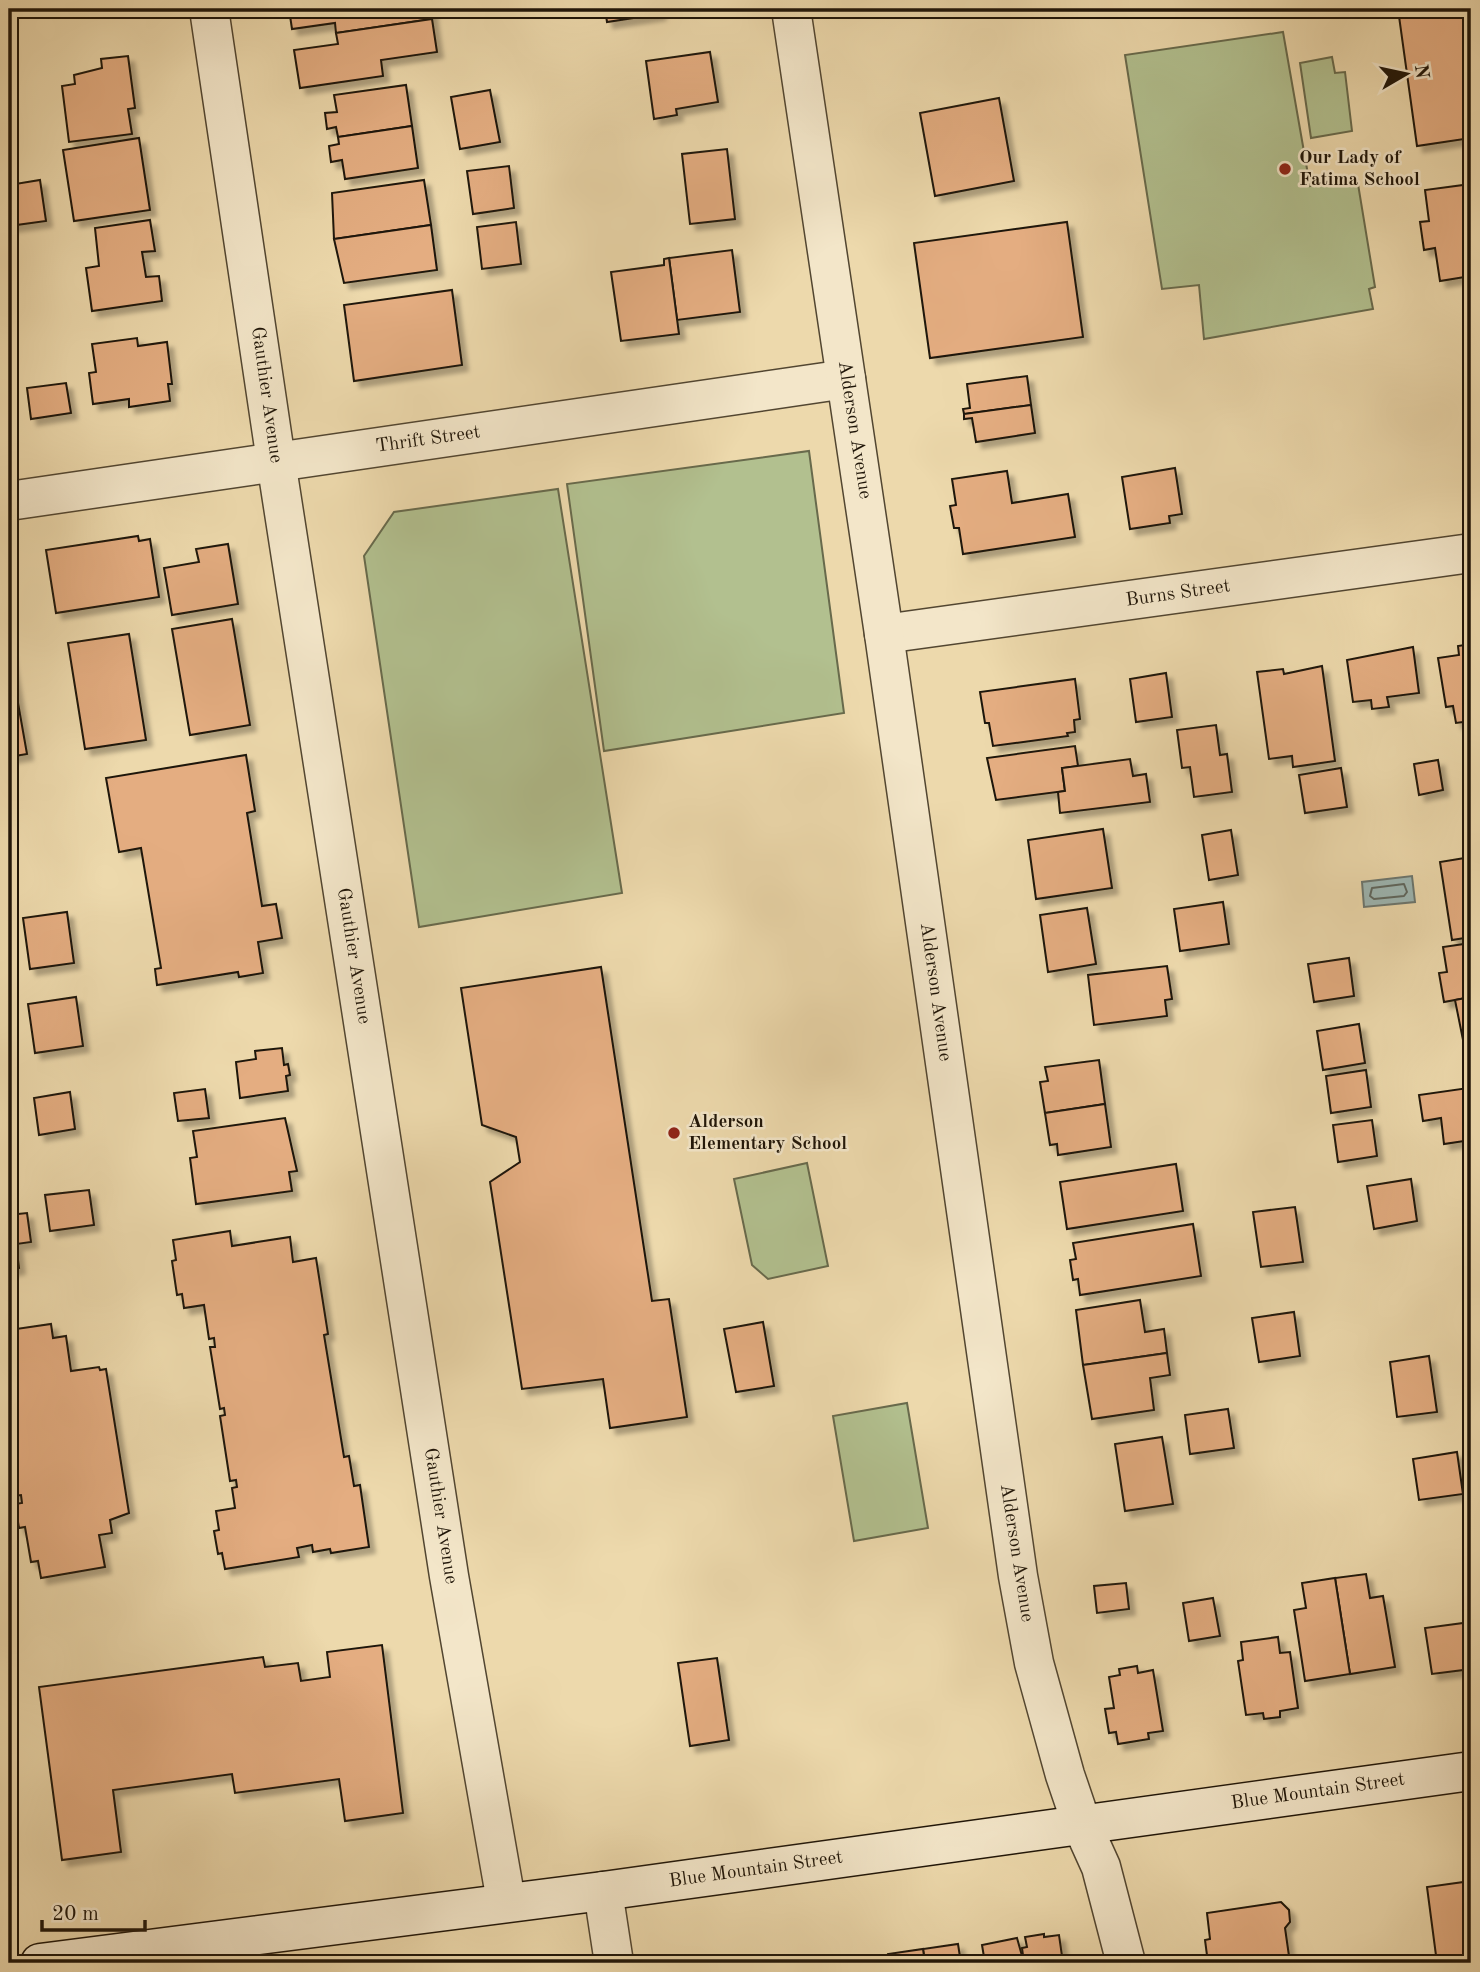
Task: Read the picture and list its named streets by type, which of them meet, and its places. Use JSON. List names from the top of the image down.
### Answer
{
  "streets": {
    "street": [
      "Gauthier Avenue",
      "Alderson Avenue",
      "Thrift Street",
      "Burns Street",
      "Blue Mountain Street"
    ]
  },
  "crossings": [
    ["Gauthier Avenue", "Thrift Street"],
    ["Gauthier Avenue", "Blue Mountain Street"],
    ["Alderson Avenue", "Thrift Street"],
    ["Alderson Avenue", "Burns Street"],
    ["Alderson Avenue", "Blue Mountain Street"]
  ],
  "places": ["Our Lady of Fatima School", "Alderson Elementary School"],
  "scale_bar": "20 m",
  "north": "right"
}
